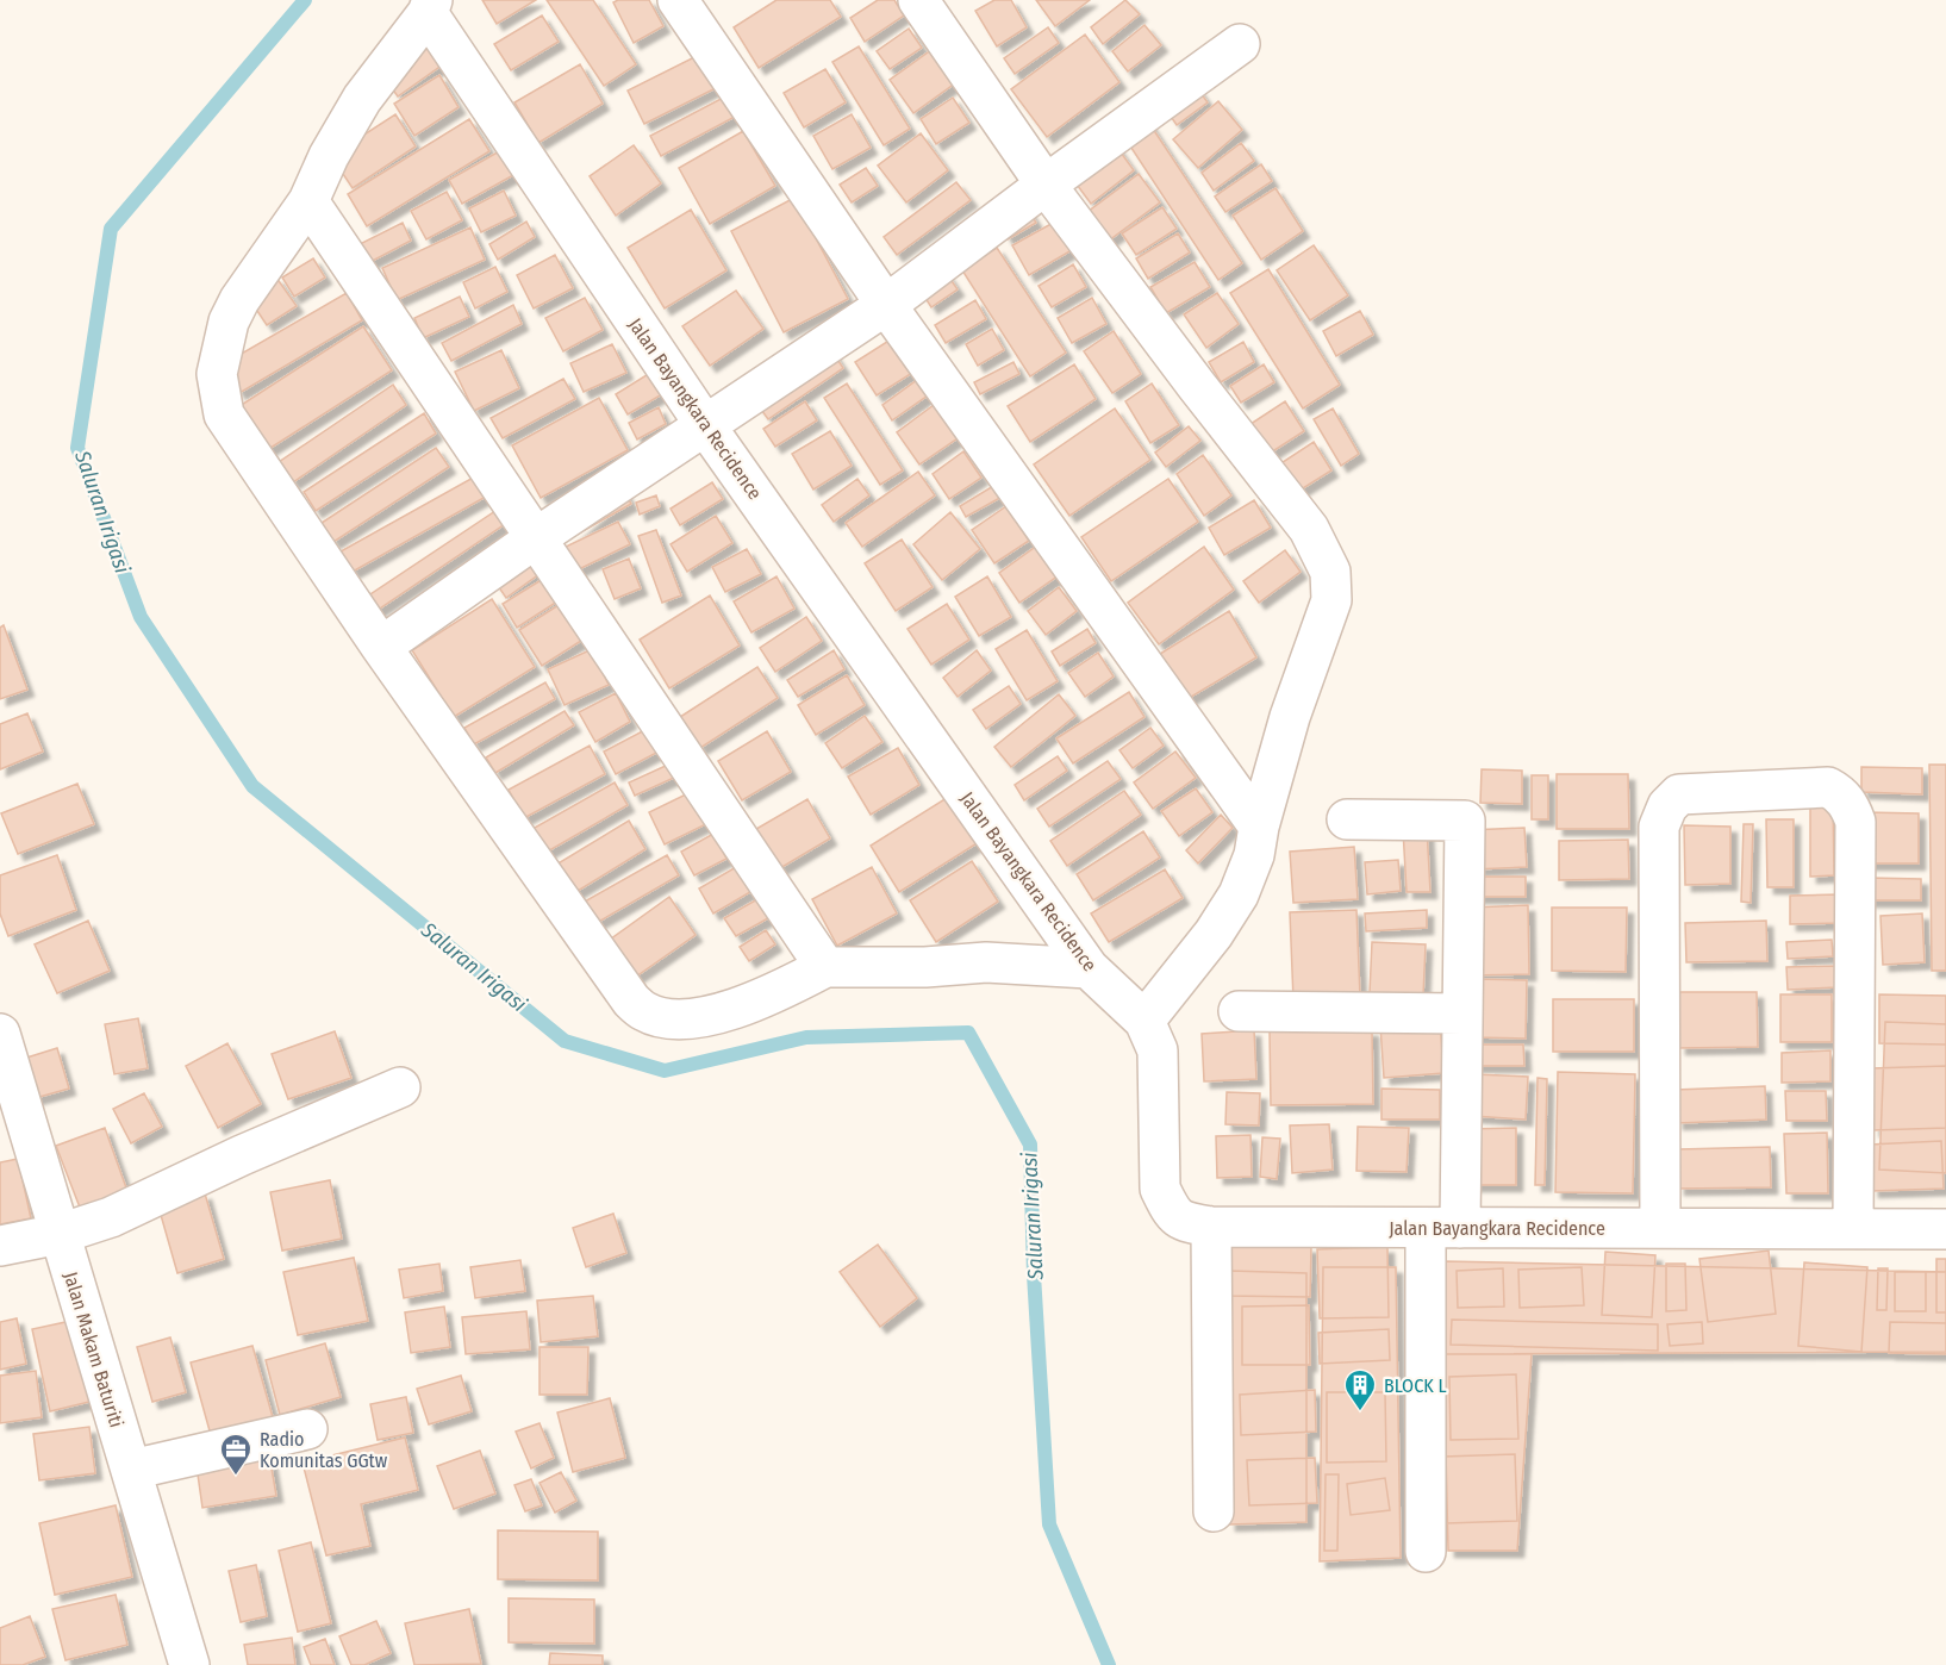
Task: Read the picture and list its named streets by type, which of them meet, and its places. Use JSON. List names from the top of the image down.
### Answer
{
  "streets": {
    "street": ["Jalan Bayangkara Recidence", "Jalan Makam Baturiti"]
  },
  "water": ["Saluran Irigasi"],
  "places": {
    "building": ["BLOCK L"],
    "office": ["Radio Komunitas GGtw"]
  }
}
